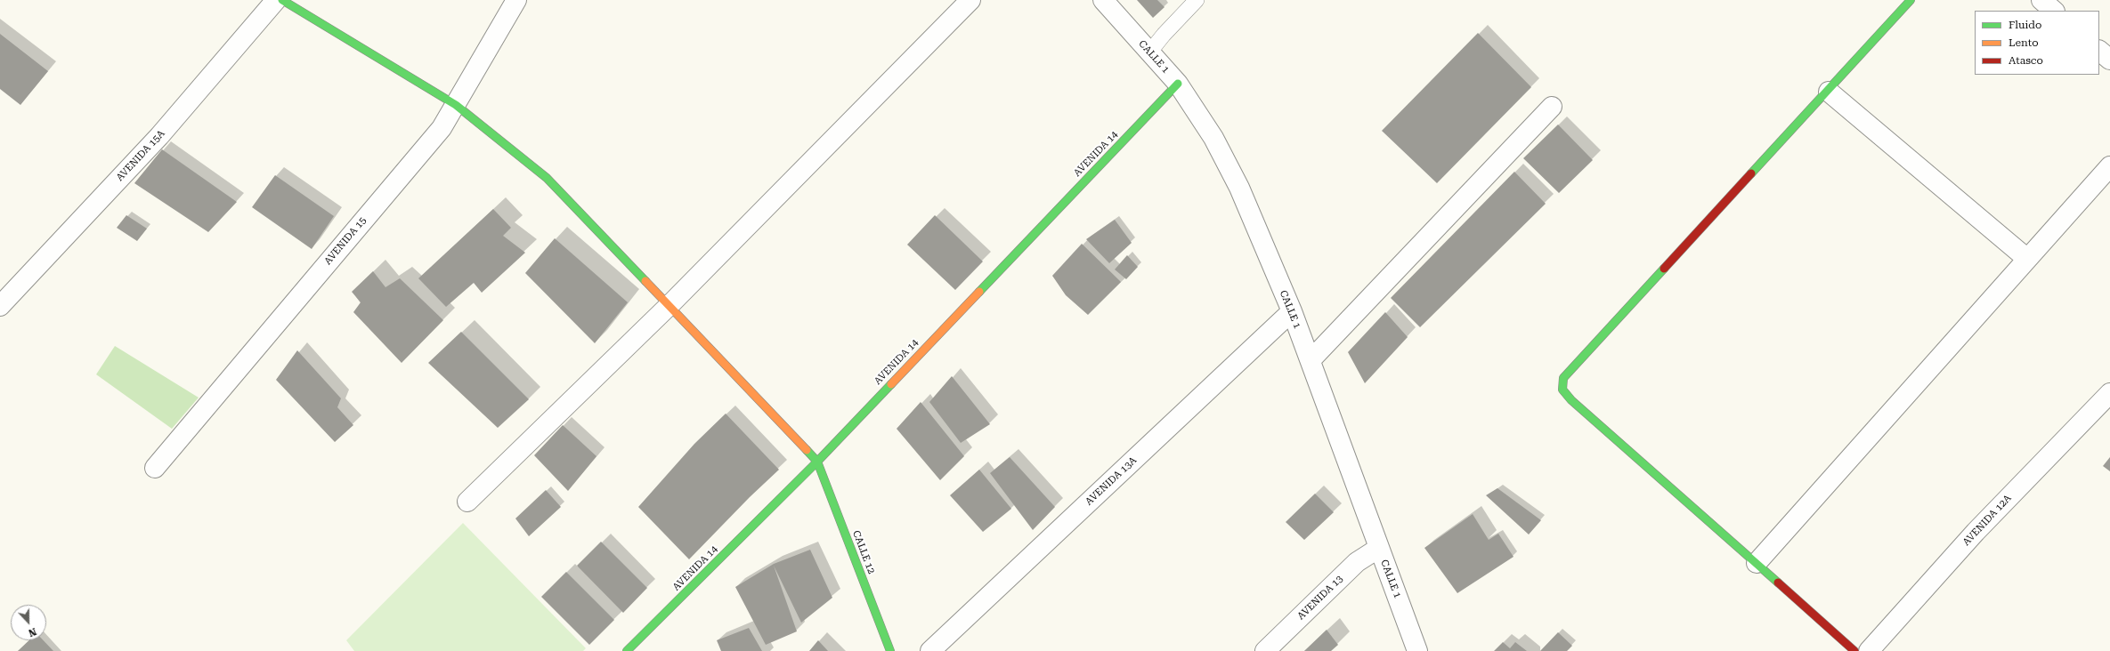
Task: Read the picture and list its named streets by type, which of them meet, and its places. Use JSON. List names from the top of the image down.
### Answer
{
  "streets": {
    "street": [
      "CALLE 1",
      "AVENIDA 14",
      "AVENIDA 15A",
      "AVENIDA 15",
      "AVENIDA 13A",
      "AVENIDA 12A",
      "CALLE 12",
      "AVENIDA 13"
    ]
  },
  "crossings": [
    ["CALLE 1", "AVENIDA 14"],
    ["CALLE 1", "AVENIDA 13A"],
    ["CALLE 1", "AVENIDA 13"],
    ["AVENIDA 14", "CALLE 12"]
  ],
  "legend": ["Fluido", "Lento", "Atasco"],
  "north": "bottom"
}
